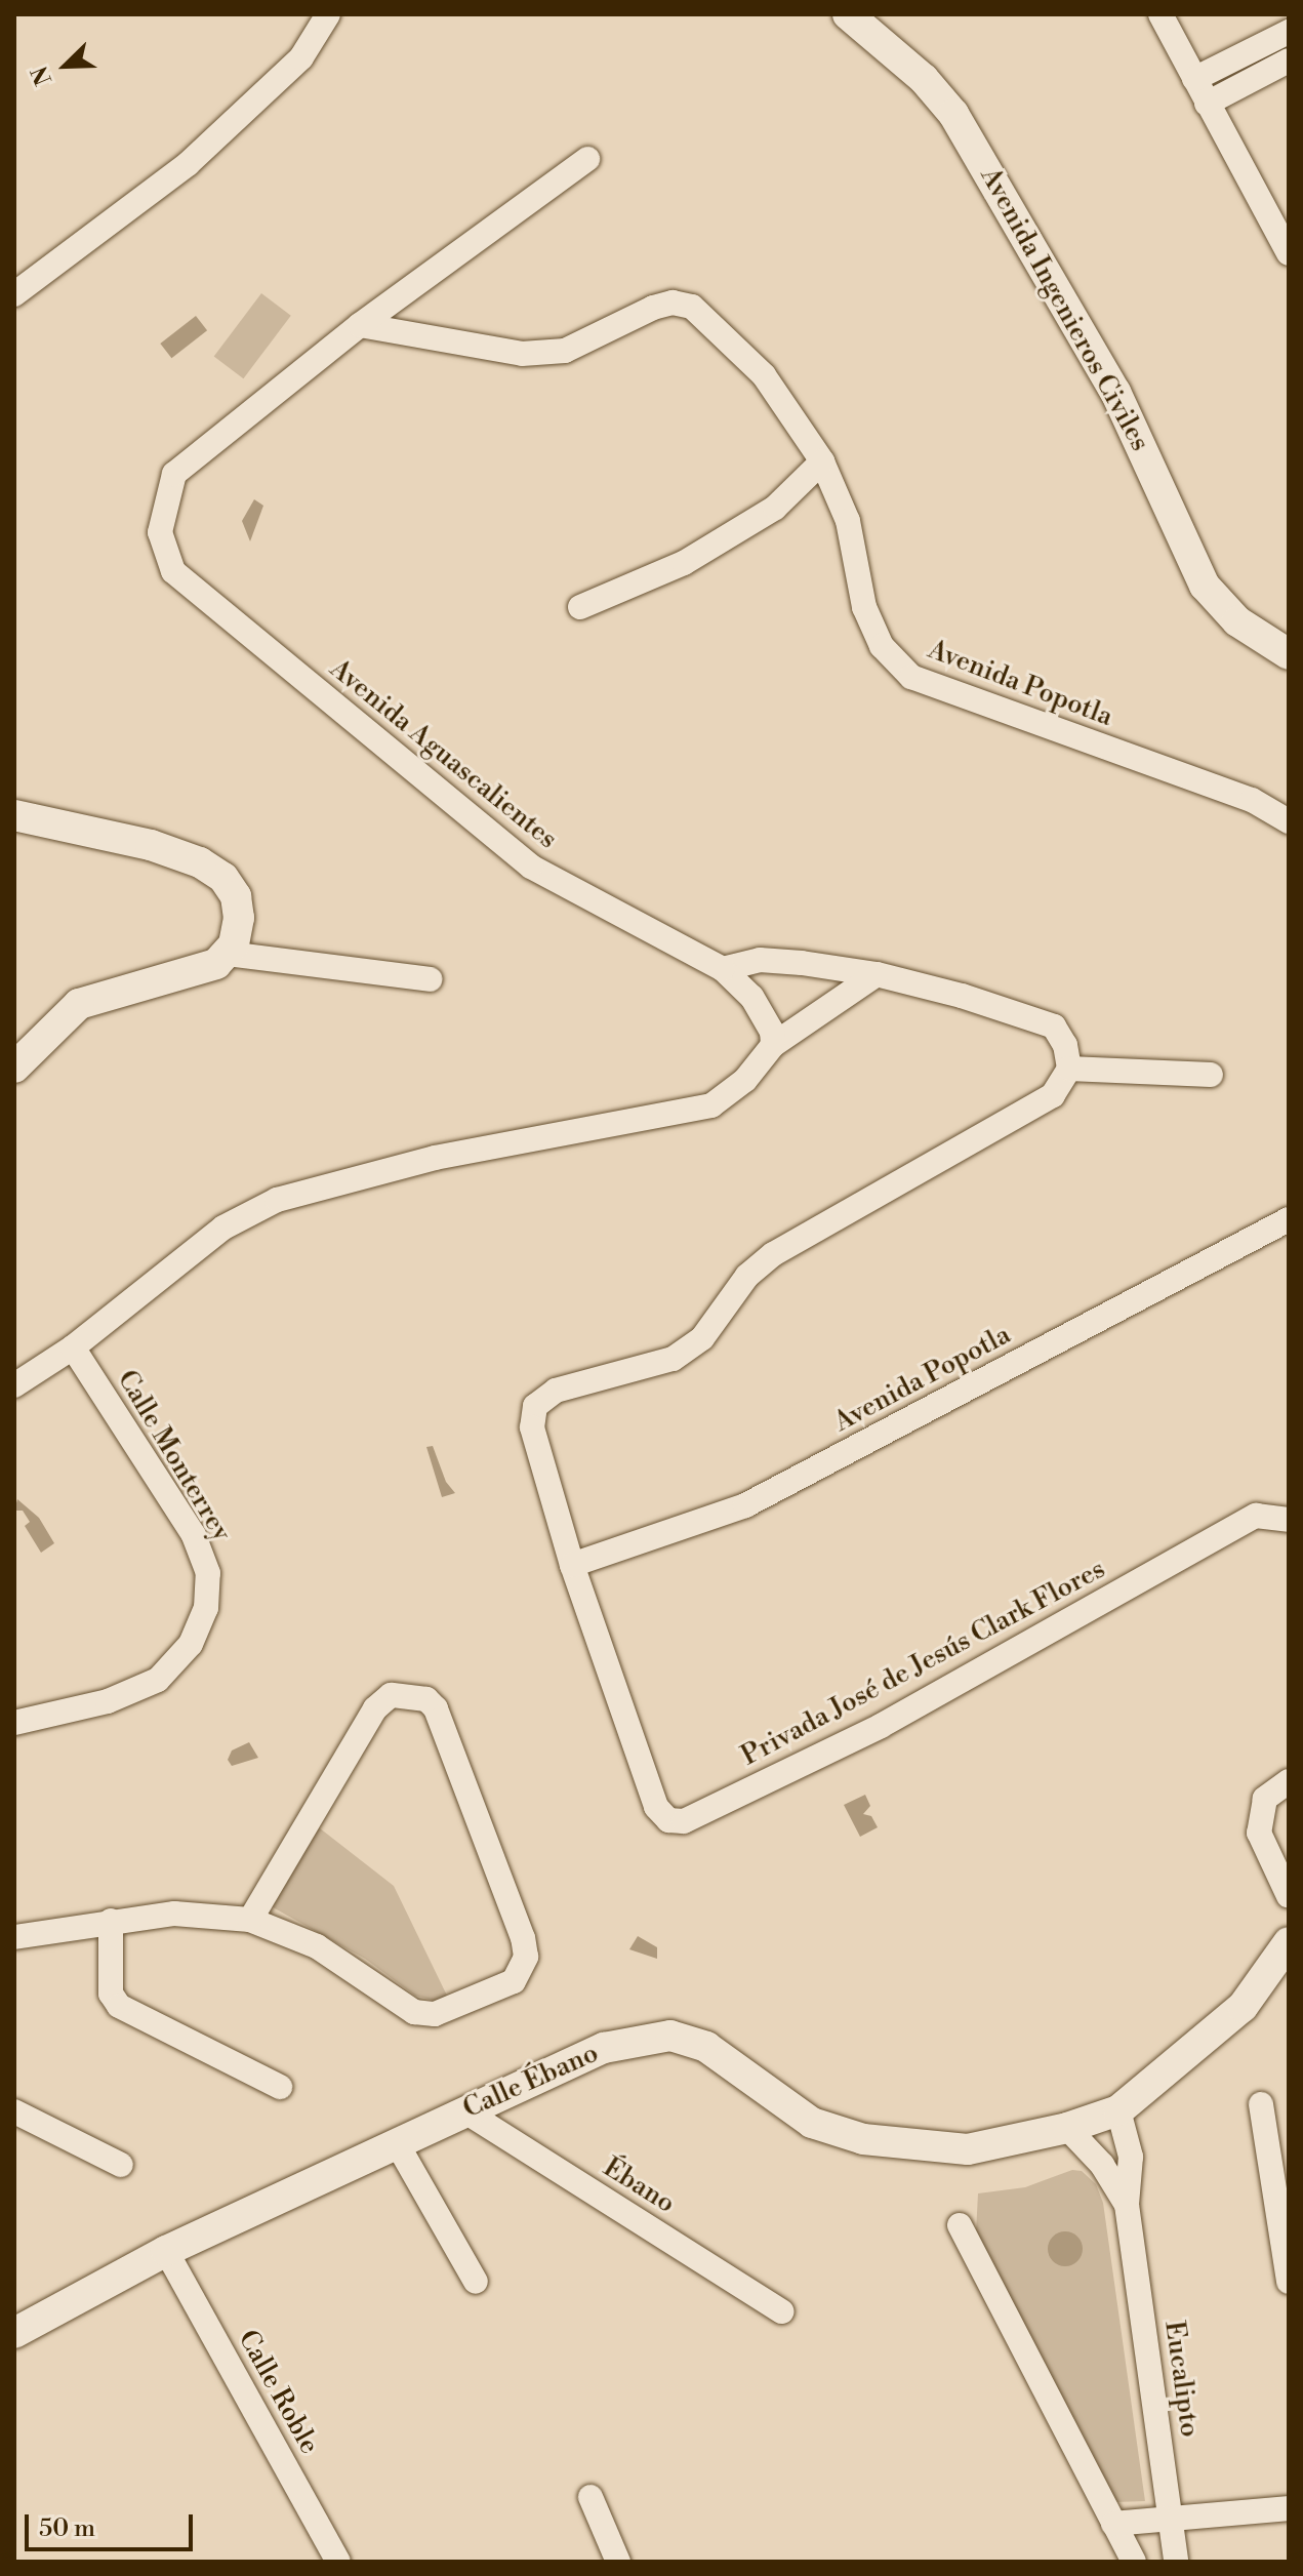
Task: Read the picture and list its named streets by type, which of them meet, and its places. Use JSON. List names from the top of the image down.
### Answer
{
  "streets": {
    "street": [
      "Avenida Ingenieros Civiles",
      "Avenida Popotla",
      "Avenida Aguascalientes",
      "Calle Monterrey",
      "Privada José de Jesús Clark Flores",
      "Calle Ébano",
      "Ébano",
      "Eucalipto",
      "Calle Roble"
    ]
  },
  "crossings": [
    ["Avenida Popotla", "Avenida Aguascalientes"],
    ["Avenida Popotla", "Privada José de Jesús Clark Flores"],
    ["Calle Ébano", "Ébano"],
    ["Calle Ébano", "Eucalipto"],
    ["Calle Ébano", "Calle Roble"]
  ],
  "scale_bar": "50 m",
  "north": "bottom left"
}
